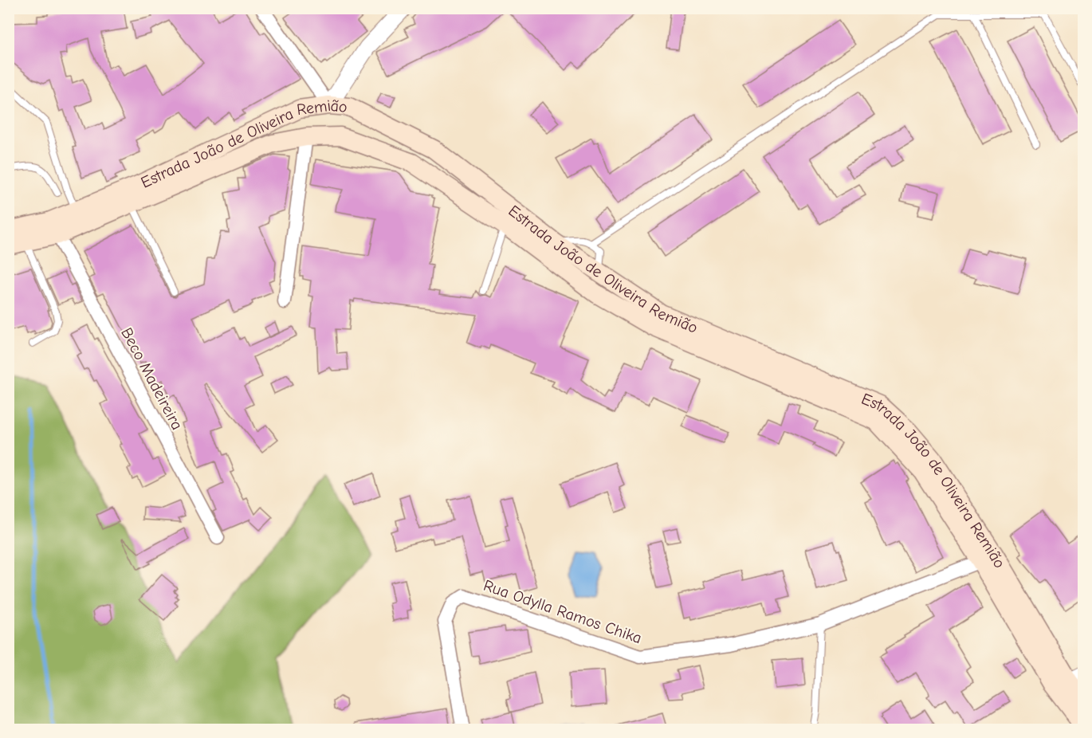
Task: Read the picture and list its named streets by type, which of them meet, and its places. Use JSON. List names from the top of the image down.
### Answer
{
  "streets": {
    "main road": ["Estrada João de Oliveira Remião"],
    "street": ["Beco Madeireira", "Rua Odylla Ramos Chika"]
  },
  "crossings": [
    ["Estrada João de Oliveira Remião", "Beco Madeireira"],
    ["Estrada João de Oliveira Remião", "Rua Odylla Ramos Chika"]
  ]
}
